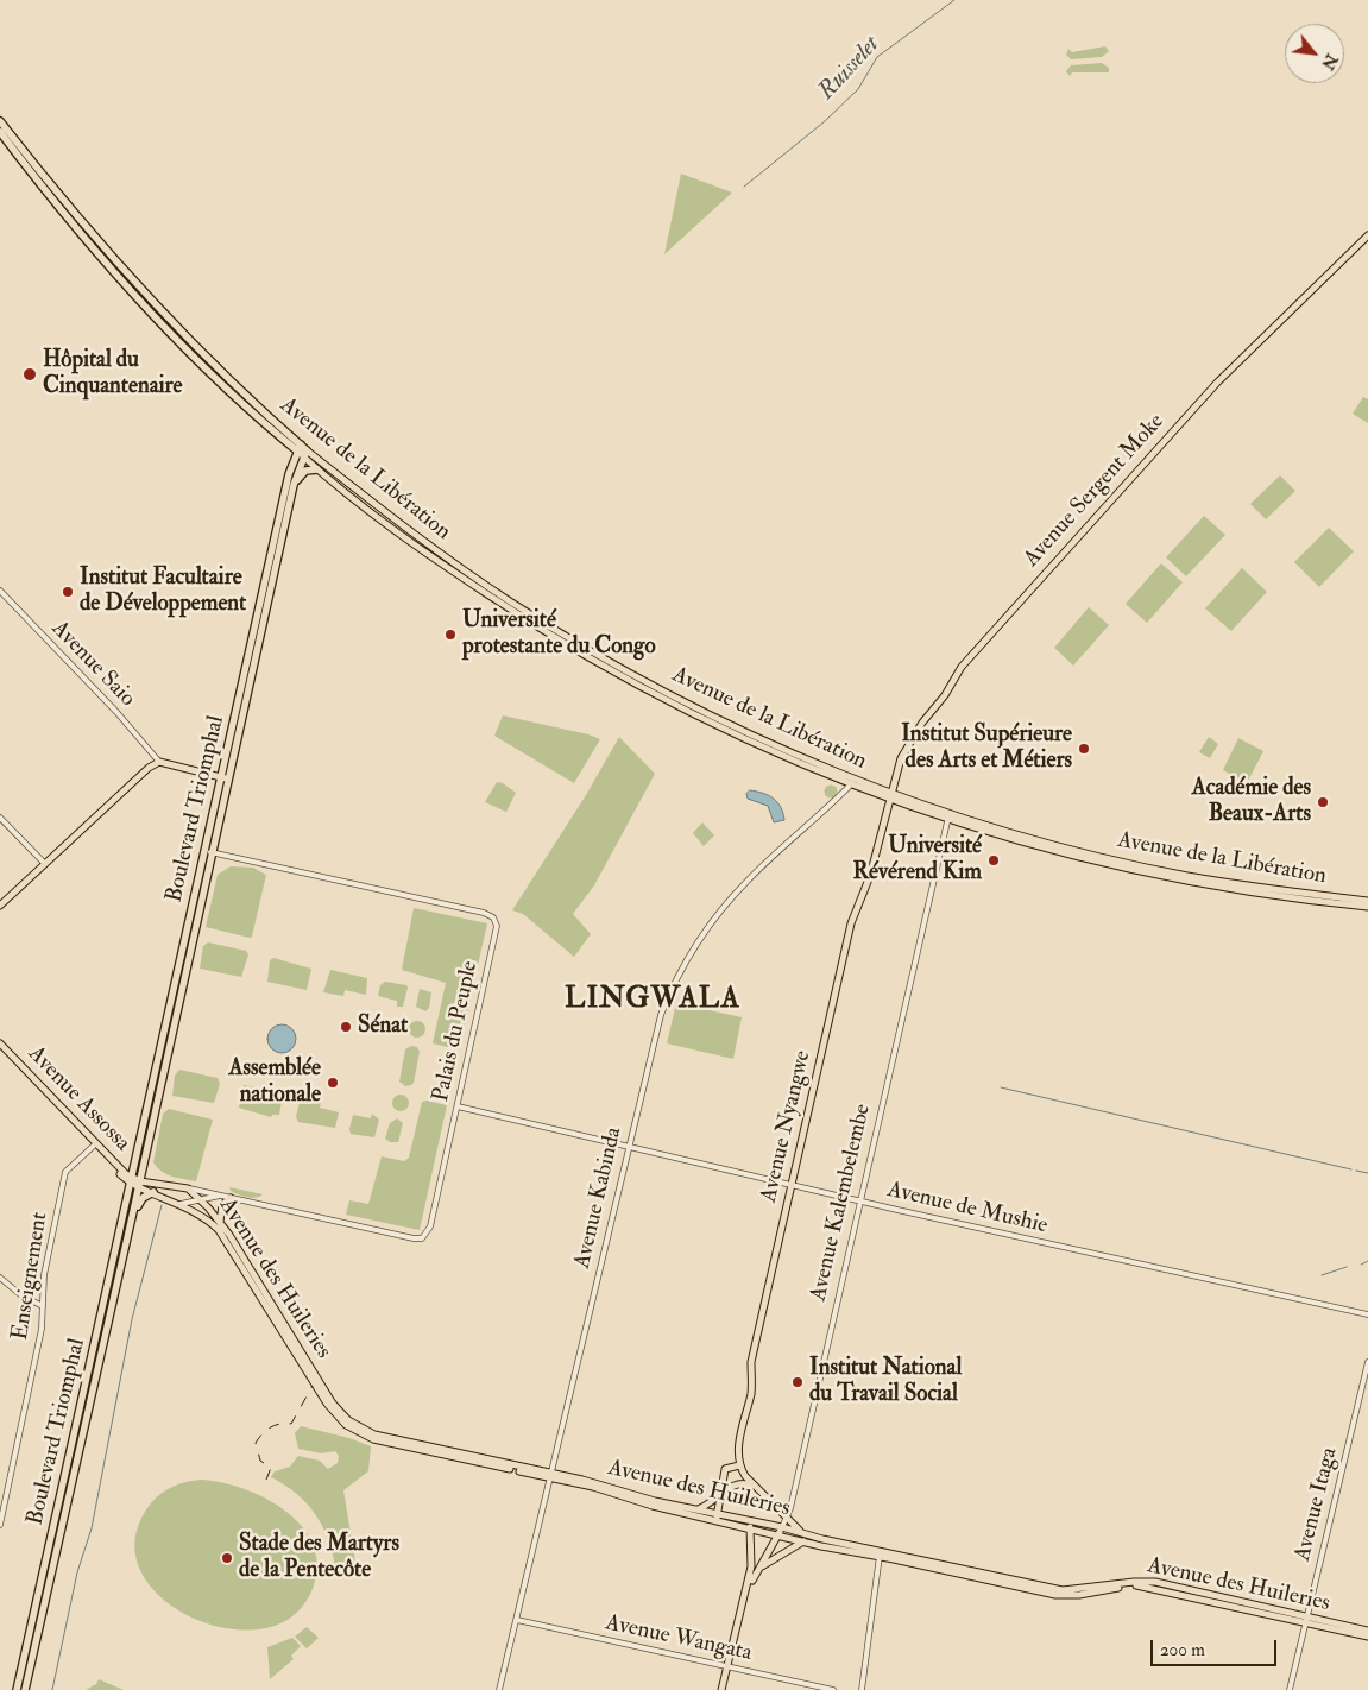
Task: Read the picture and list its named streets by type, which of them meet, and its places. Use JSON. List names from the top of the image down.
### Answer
{
  "streets": {
    "highway": ["Avenue de la Libération", "Boulevard Triomphal"],
    "main road": [
      "Avenue Sergent Moke",
      "Avenue Assossa",
      "Avenue Nyangwe",
      "Avenue Kalembelembe",
      "Avenue des Huileries"
    ],
    "street": [
      "Avenue Saio",
      "Palais du Peuple",
      "Avenue Kabinda",
      "Avenue de Mushie",
      "Enseignement",
      "Avenue Itaga",
      "Avenue Wangata"
    ]
  },
  "crossings": [
    ["Avenue de la Libération", "Avenue Sergent Moke"],
    ["Avenue de la Libération", "Boulevard Triomphal"],
    ["Avenue de la Libération", "Avenue Nyangwe"],
    ["Avenue de la Libération", "Avenue Kabinda"],
    ["Avenue de la Libération", "Avenue Kalembelembe"],
    ["Avenue Sergent Moke", "Avenue Nyangwe"],
    ["Boulevard Triomphal", "Palais du Peuple"],
    ["Boulevard Triomphal", "Avenue Assossa"],
    ["Boulevard Triomphal", "Avenue des Huileries"],
    ["Palais du Peuple", "Avenue de Mushie"],
    ["Palais du Peuple", "Avenue des Huileries"],
    ["Avenue Assossa", "Enseignement"],
    ["Avenue Assossa", "Avenue des Huileries"],
    ["Avenue Nyangwe", "Avenue de Mushie"],
    ["Avenue Kabinda", "Avenue de Mushie"],
    ["Avenue Kabinda", "Avenue des Huileries"],
    ["Avenue Kabinda", "Avenue Wangata"],
    ["Avenue Kalembelembe", "Avenue de Mushie"],
    ["Avenue Kalembelembe", "Avenue des Huileries"],
    ["Avenue des Huileries", "Avenue Itaga"]
  ],
  "districts": ["LINGWALA"],
  "water": ["Ruisselet"],
  "places": [
    "Hôpital du Cinquantenaire",
    "Institut Facultaire de Développement",
    "Université protestante du Congo",
    "Institut Supérieure des Arts et Métiers",
    "Académie des Beaux-Arts",
    "Université Révérend Kim",
    "Sénat",
    "Assemblée nationale",
    "Institut National du Travail Social",
    "Stade des Martyrs de la Pentecôte"
  ],
  "scale_bar": "200 m",
  "north": "bottom right"
}
